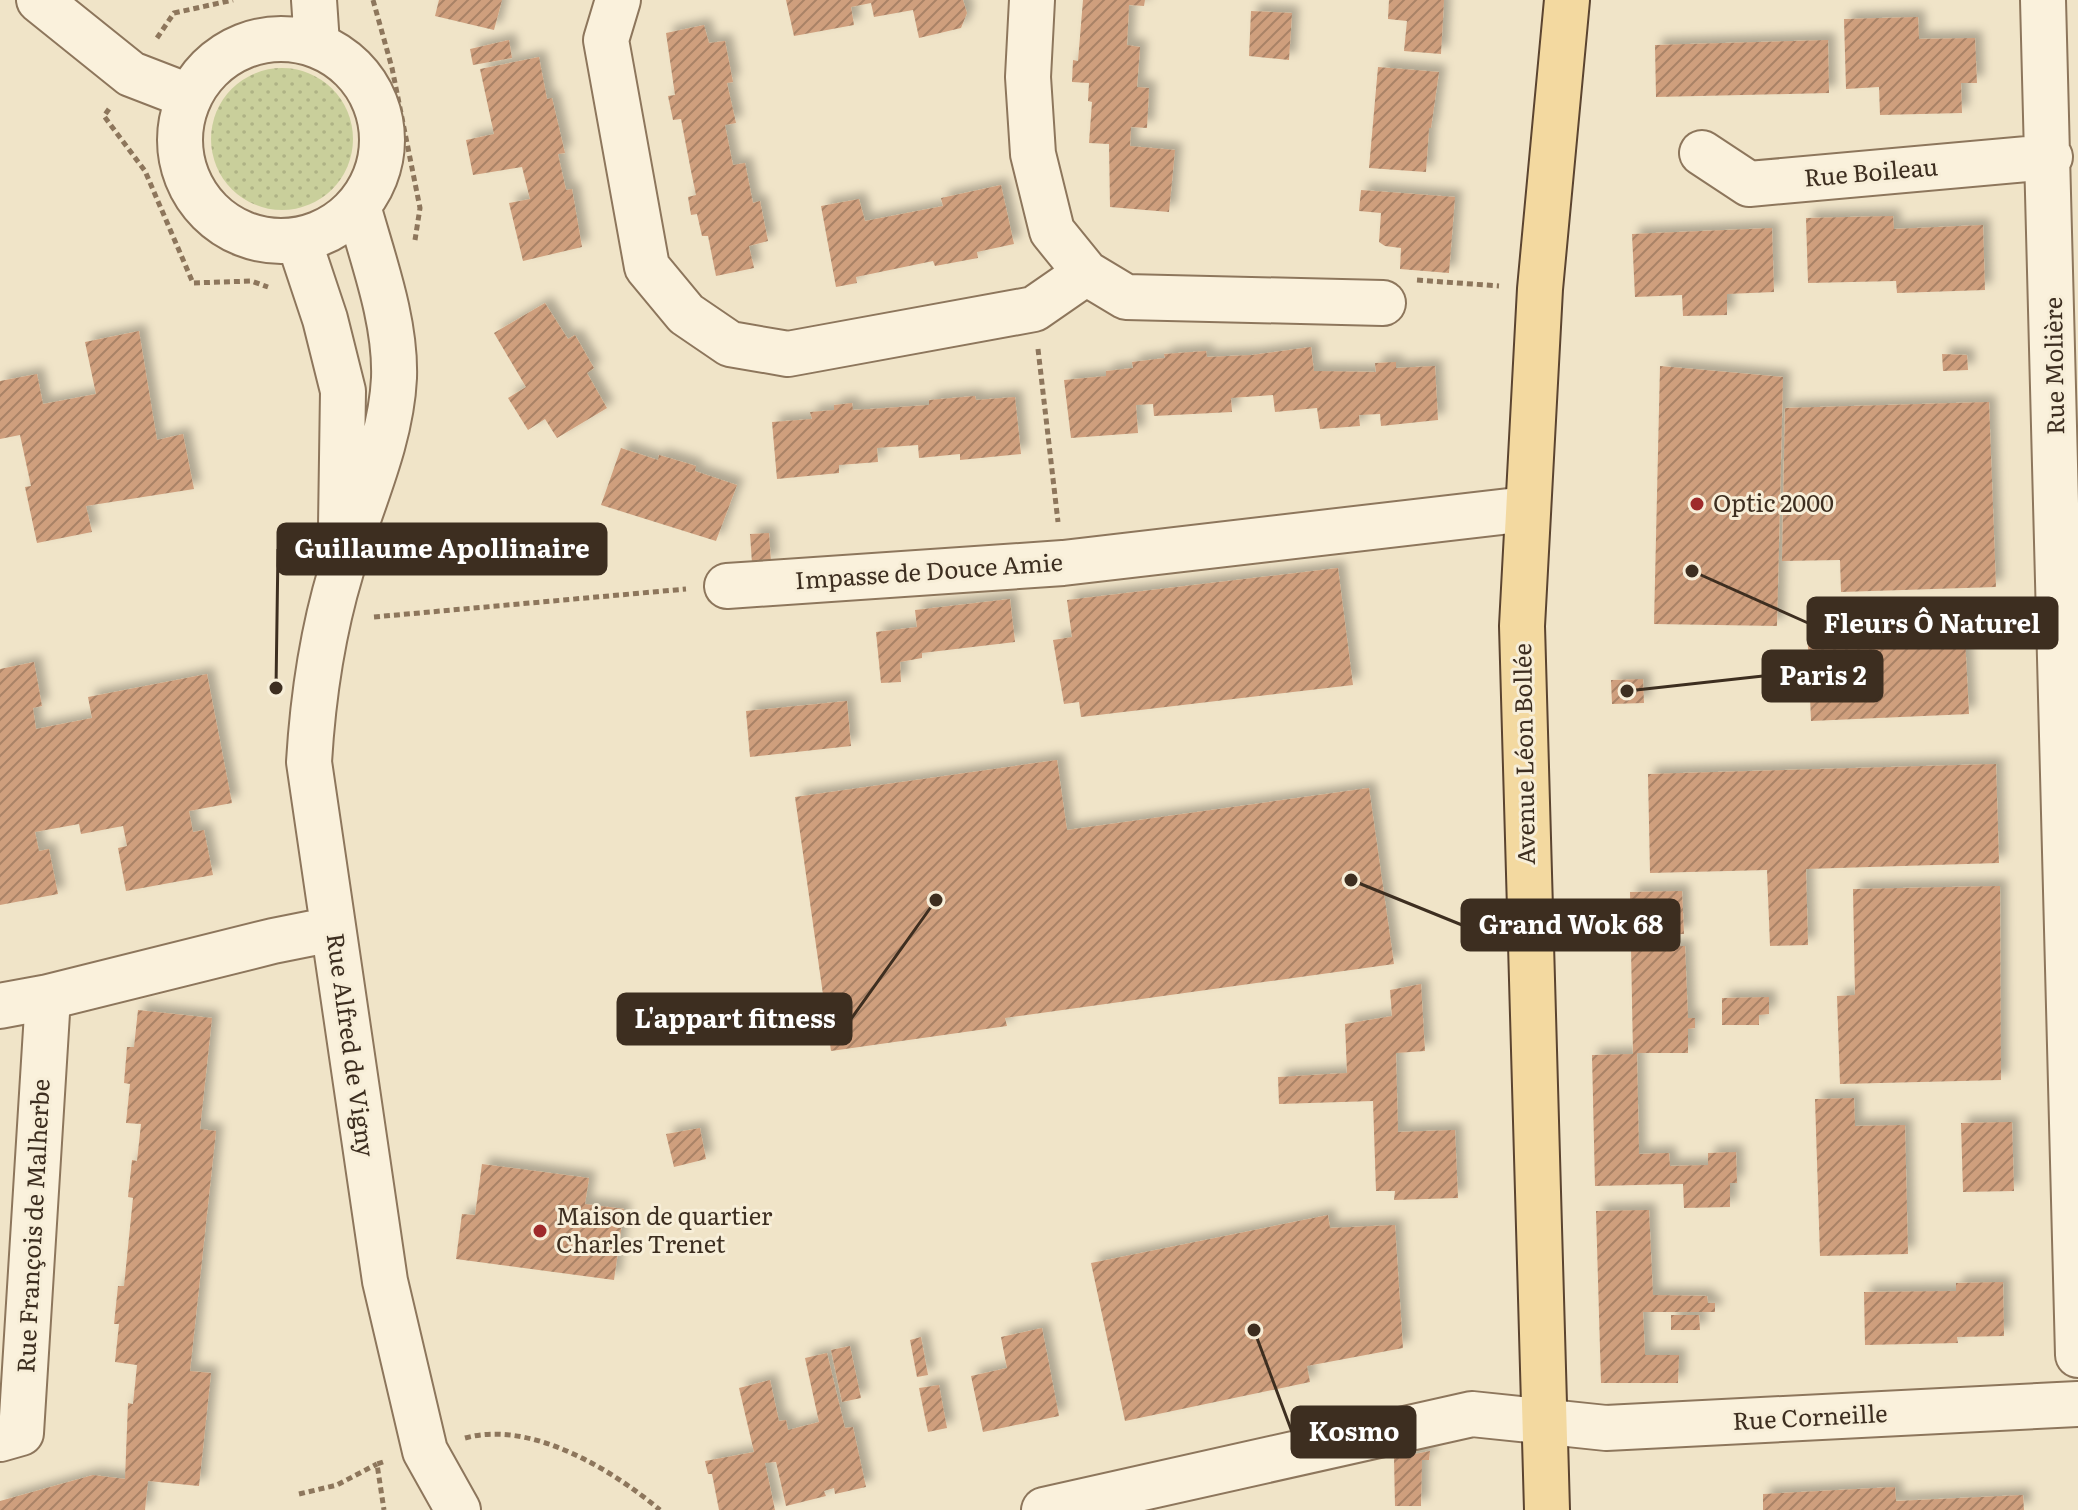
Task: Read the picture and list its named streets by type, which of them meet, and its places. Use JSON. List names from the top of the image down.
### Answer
{
  "streets": {
    "main road": ["Avenue Léon Bollée"],
    "street": [
      "Rue Boileau",
      "Rue Molière",
      "Impasse de Douce Amie",
      "Rue Alfred de Vigny",
      "Rue François de Malherbe",
      "Rue Corneille"
    ]
  },
  "crossings": [
    ["Rue Boileau", "Rue Molière"],
    ["Impasse de Douce Amie", "Avenue Léon Bollée"],
    ["Avenue Léon Bollée", "Rue Corneille"]
  ],
  "places": [
    "Optic 2000",
    "Fleurs Ô Naturel",
    "Guillaume Apollinaire",
    "Paris 2",
    "Grand Wok 68",
    "L'appart fitness",
    "Maison de quartier Charles Trenet",
    "Kosmo"
  ]
}
